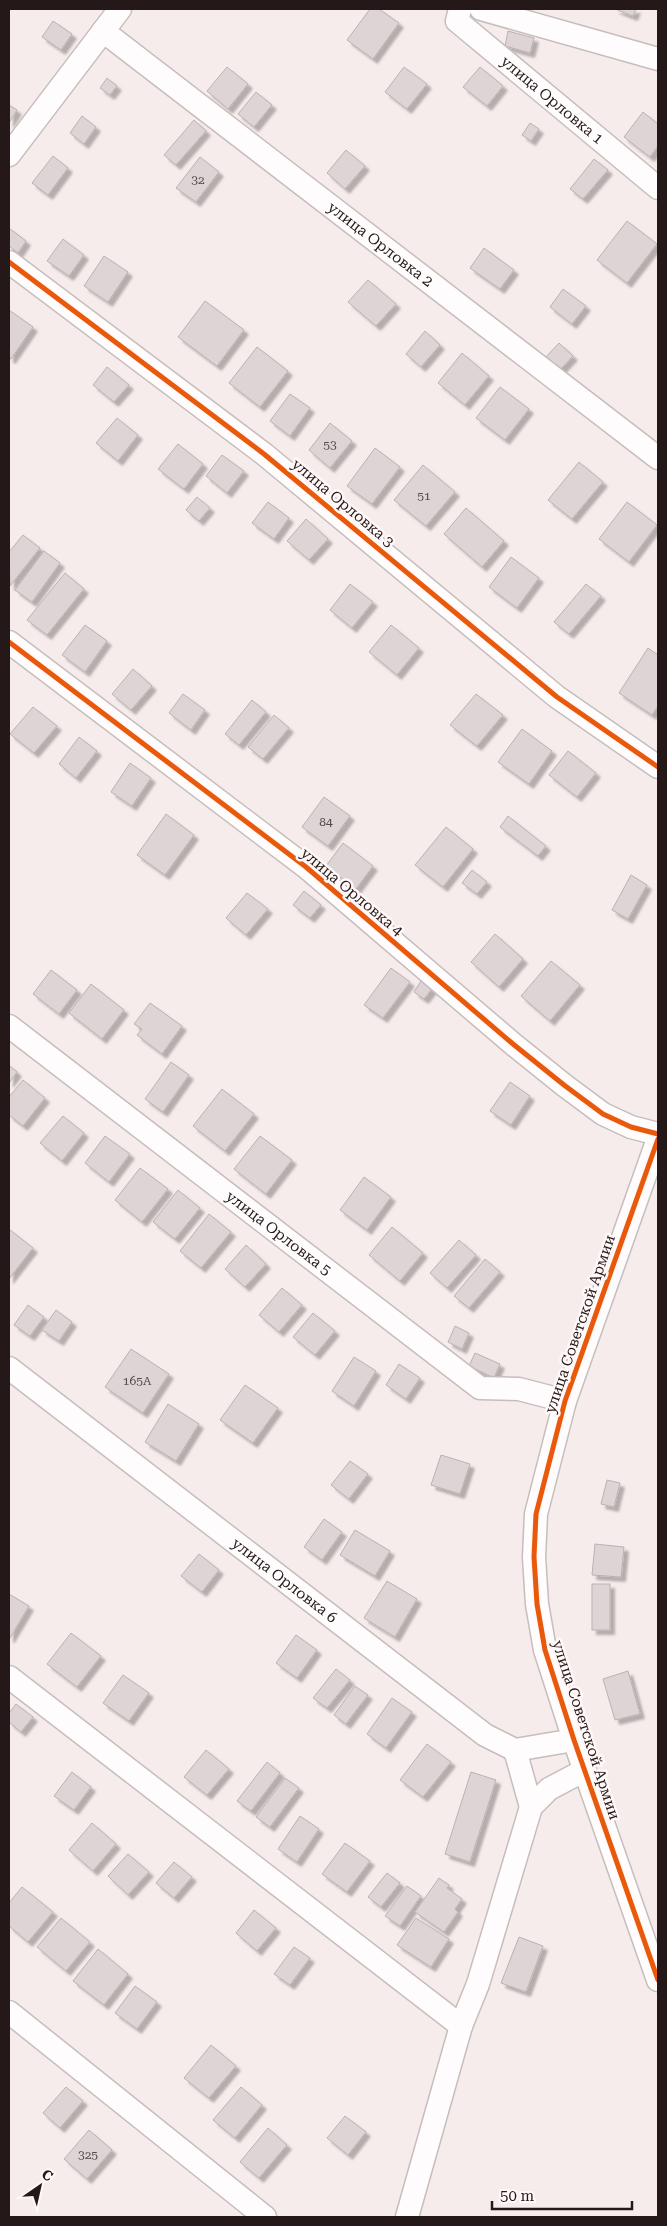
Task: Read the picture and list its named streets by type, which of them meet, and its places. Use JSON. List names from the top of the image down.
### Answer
{
  "streets": {
    "street": [
      "улица Орловка 1",
      "улица Орловка 2",
      "улица Орловка 3",
      "улица Орловка 4",
      "улица Орловка 5",
      "улица Советской Армии",
      "улица Орловка 6"
    ]
  },
  "crossings": [
    ["улица Орловка 5", "улица Советской Армии"]
  ],
  "house_numbers": [
    "32",
    "53",
    "51",
    "84",
    "165А",
    "325"
  ],
  "scale_bar": "50 m",
  "north": "top right"
}
